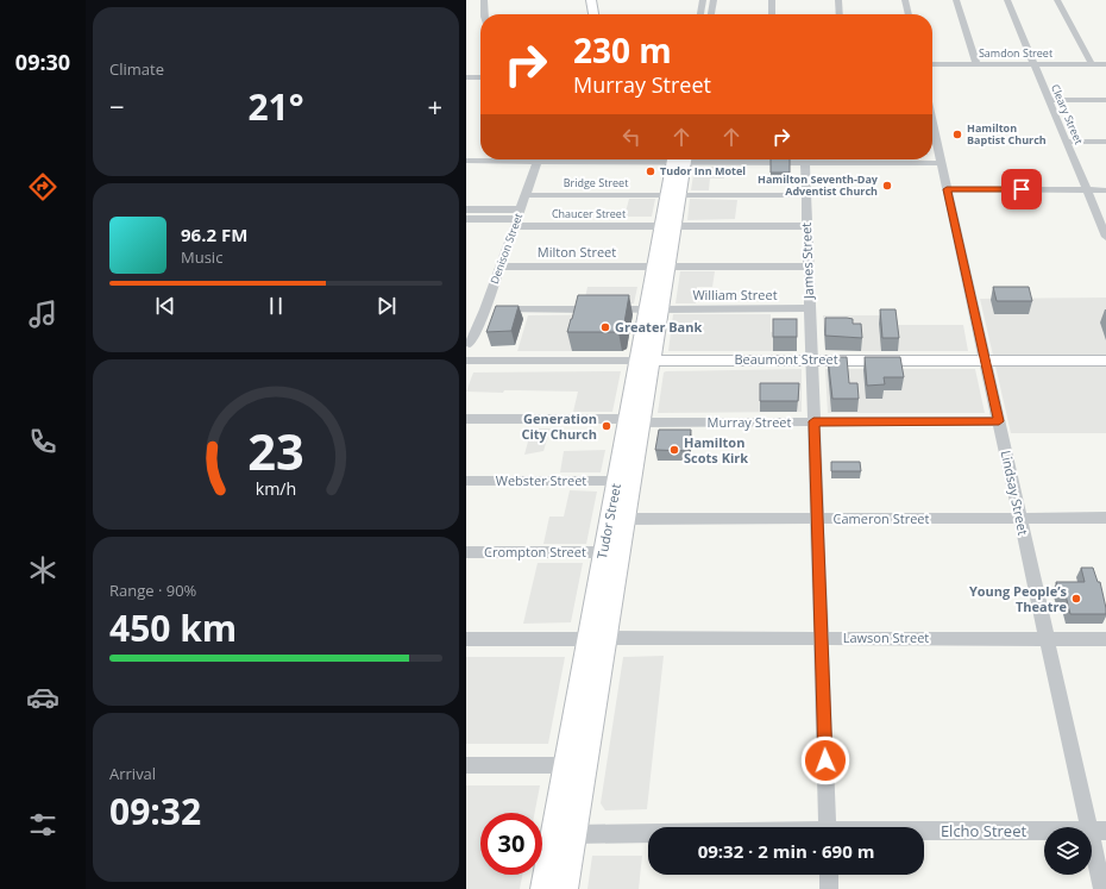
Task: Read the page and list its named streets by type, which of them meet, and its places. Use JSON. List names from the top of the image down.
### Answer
{
  "streets": {
    "main road": ["Beaumont Street", "Tudor Street"],
    "street": [
      "Samdon Street",
      "Cleary Street",
      "Bridge Street",
      "Chaucer Street",
      "Denison Street",
      "Milton Street",
      "James Street",
      "William Street",
      "Murray Street",
      "Webster Street",
      "Lindsay Street",
      "Cameron Street",
      "Crompton Street",
      "Lawson Street",
      "Elcho Street"
    ]
  },
  "crossings": [
    ["Samdon Street", "Cleary Street"],
    ["Bridge Street", "Denison Street"],
    ["Bridge Street", "James Street"],
    ["Bridge Street", "Tudor Street"],
    ["Chaucer Street", "Denison Street"],
    ["Chaucer Street", "James Street"],
    ["Chaucer Street", "Tudor Street"],
    ["Denison Street", "Milton Street"],
    ["Denison Street", "William Street"],
    ["Milton Street", "James Street"],
    ["Milton Street", "Tudor Street"],
    ["James Street", "William Street"],
    ["James Street", "Beaumont Street"],
    ["James Street", "Murray Street"],
    ["William Street", "Tudor Street"],
    ["Beaumont Street", "Lindsay Street"],
    ["Beaumont Street", "Tudor Street"],
    ["Murray Street", "Lindsay Street"],
    ["Murray Street", "Tudor Street"],
    ["Webster Street", "Tudor Street"],
    ["Lindsay Street", "Cameron Street"],
    ["Lindsay Street", "Lawson Street"],
    ["Lindsay Street", "Elcho Street"],
    ["Cameron Street", "Tudor Street"],
    ["Tudor Street", "Crompton Street"],
    ["Tudor Street", "Lawson Street"],
    ["Tudor Street", "Elcho Street"]
  ],
  "places": [
    "Hamilton Baptist Church",
    "Tudor Inn Motel",
    "Hamilton Seventh-Day Adventist Church",
    "Greater Bank",
    "Generation City Church",
    "Hamilton Scots Kirk",
    "Young People’s Theatre"
  ],
  "page": {
    "tabs": "09:30",
    "tile": [
      "Climate",
      ["Range · 90%", "450 km"],
      ["Arrival", "09:32"]
    ],
    "turn": ["230 m", "Murray Street"],
    "heat": ["−", "21°", "+"],
    "song": ["96.2 FM", "Music"],
    "limit": "30",
    "trip": "09:32 · 2 min · 690 m",
    "gauge": ["23", "km/h"]
  }
}
